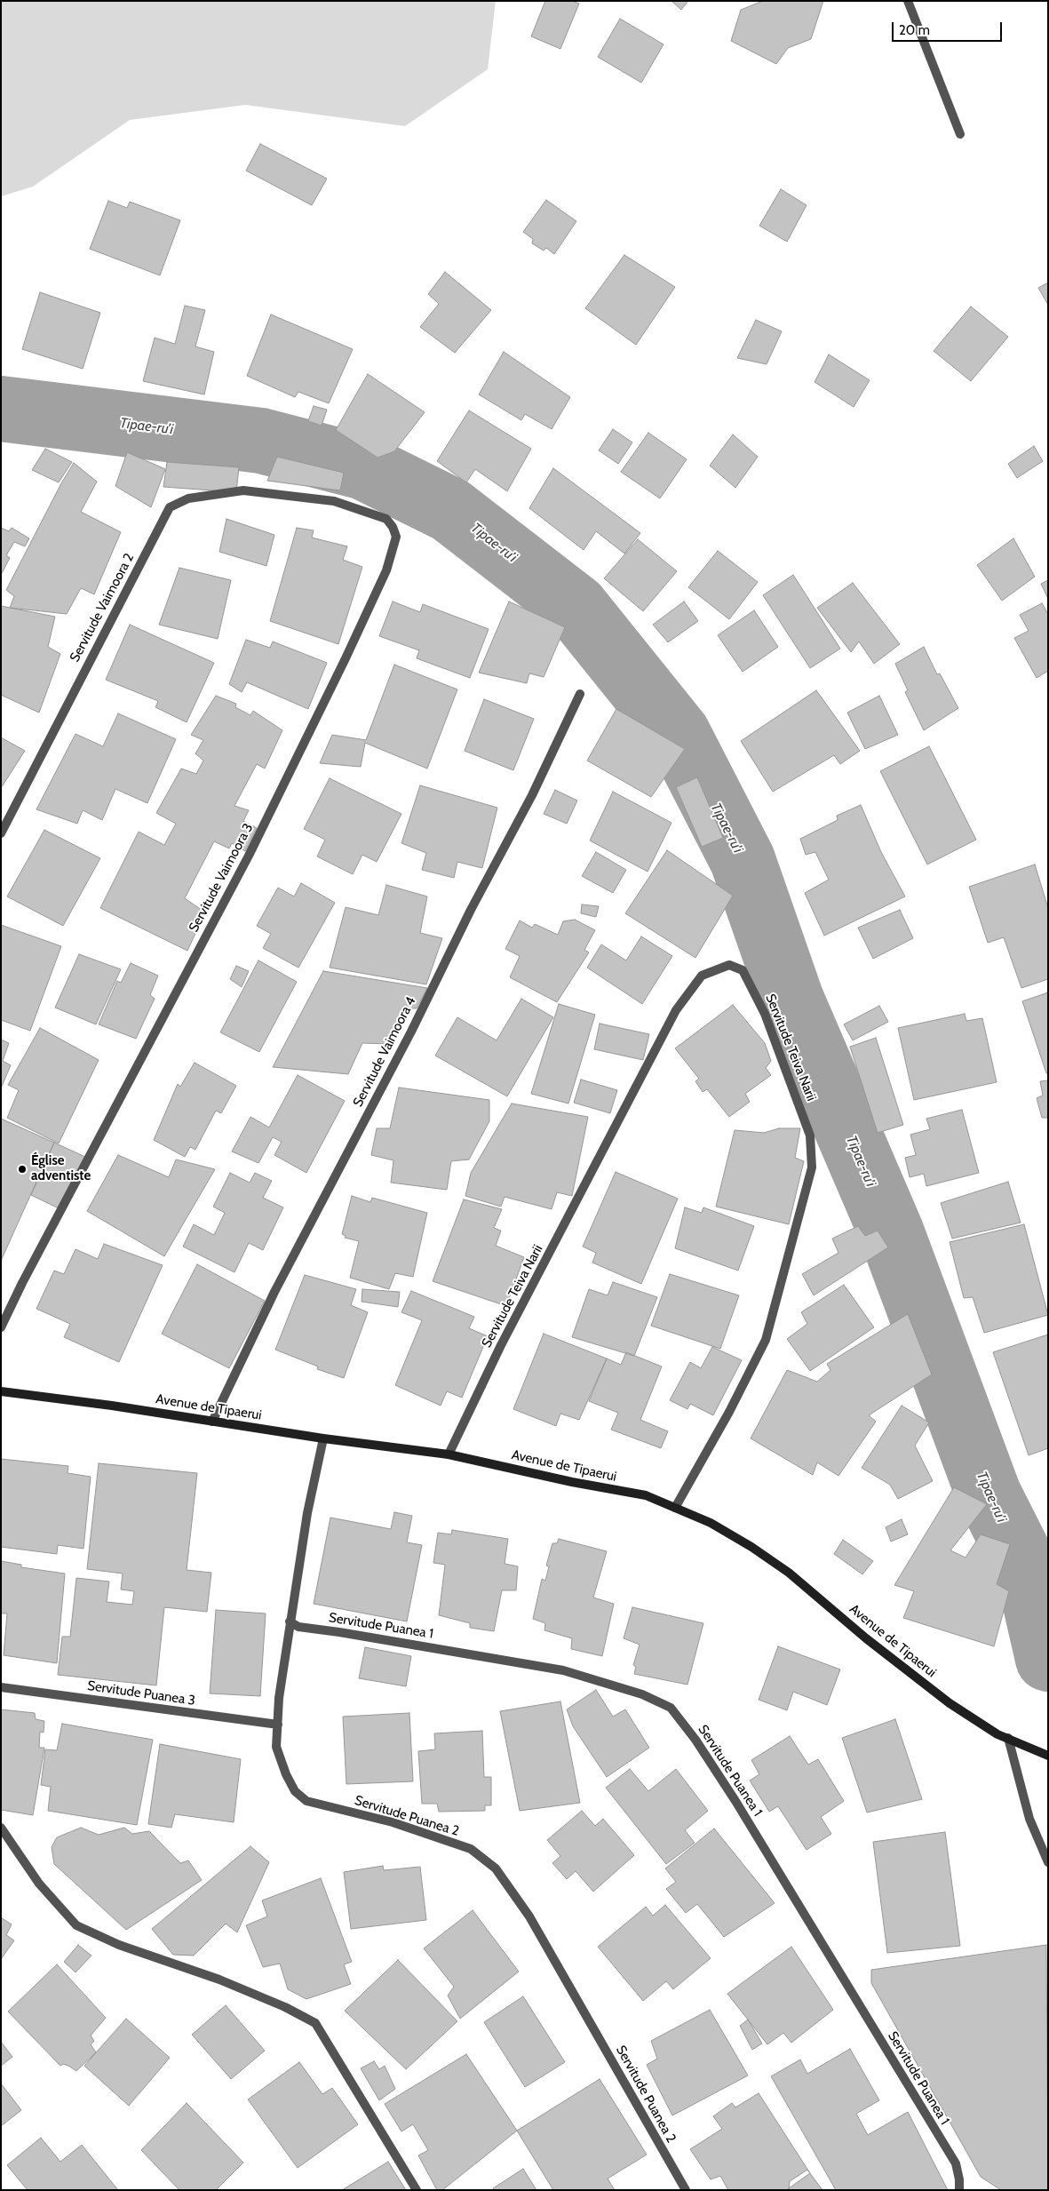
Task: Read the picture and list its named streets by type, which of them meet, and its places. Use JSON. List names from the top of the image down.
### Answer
{
  "streets": {
    "main road": ["Avenue de Tipaerui"],
    "street": [
      "Servitude Vaimoora 2",
      "Servitude Vaimoora 3",
      "Servitude Teiva Narii",
      "Servitude Vaimoora 4",
      "Servitude Puanea 1",
      "Servitude Puanea 3",
      "Servitude Puanea 2"
    ]
  },
  "crossings": [
    ["Servitude Vaimoora 2", "Servitude Vaimoora 3"],
    ["Servitude Teiva Narii", "Avenue de Tipaerui"],
    ["Servitude Vaimoora 4", "Avenue de Tipaerui"],
    ["Avenue de Tipaerui", "Servitude Puanea 2"],
    ["Servitude Puanea 1", "Servitude Puanea 2"],
    ["Servitude Puanea 3", "Servitude Puanea 2"]
  ],
  "water": ["Tipae-ru’i"],
  "places": ["Église adventiste"],
  "scale_bar": "20 m"
}
